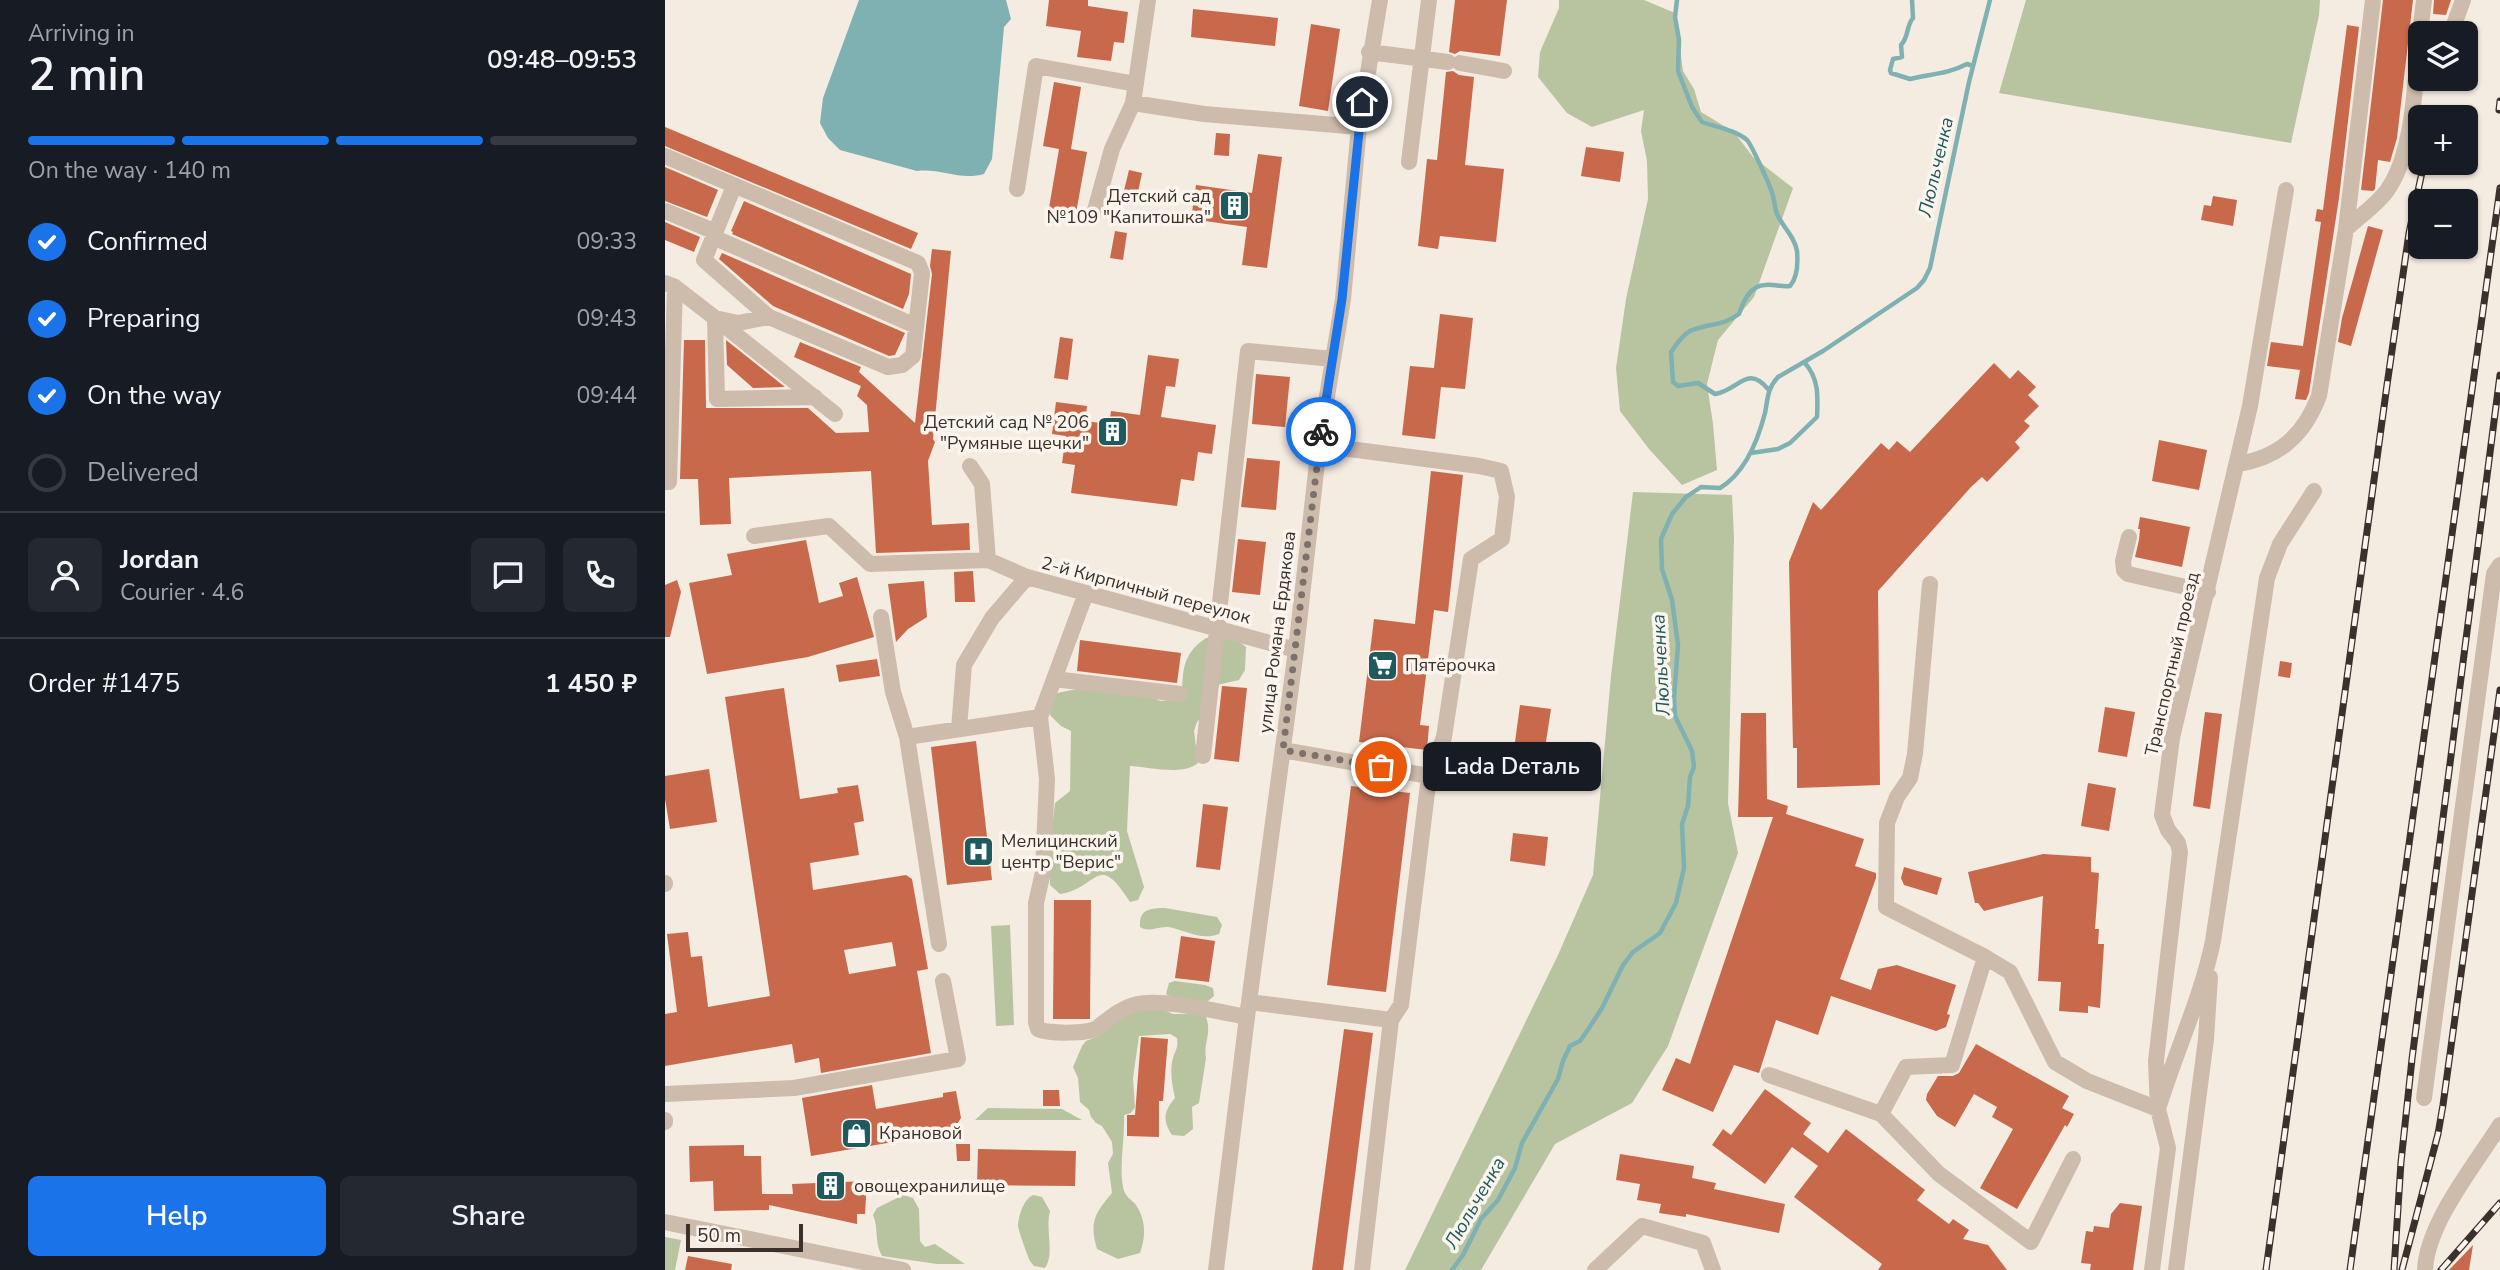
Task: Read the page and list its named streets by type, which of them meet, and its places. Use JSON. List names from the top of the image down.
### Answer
{
  "streets": {
    "street": ["2-й Кирпичный переулок", "улица Романа Ердякова", "Транспортный проезд"]
  },
  "crossings": [
    ["2-й Кирпичный переулок", "улица Романа Ердякова"]
  ],
  "water": ["Люльченка"],
  "places": {
    "building": ["Детский сад №109 \"Капитошка\"", "Детский сад № 206 \"Румяные щечки\"", "овощехранилище"],
    "supermarket": ["Пятёрочка"],
    "other": ["Lada Dеталь"],
    "hospital": ["Мелицинский центр \"Верис\""],
    "shop": ["Крановой"]
  },
  "scale_bar": "50 m",
  "page": {
    "heading": ["2 min", "Arriving in", "09:48–09:53"],
    "panel": [
      "Jordan",
      "Courier · 4.6",
      "Order #1475",
      "1 450 ₽"
    ],
    "map_buttons": ["+", "−"],
    "bar": "On the way · 140 m",
    "list": [
      ["Confirmed", "09:33"],
      ["Preparing", "09:43"],
      ["On the way", "09:44"],
      "Delivered"
    ],
    "bubble": "Lada Dеталь",
    "buttons": ["Help", "Share"],
    "scale": "50 m"
  }
}
